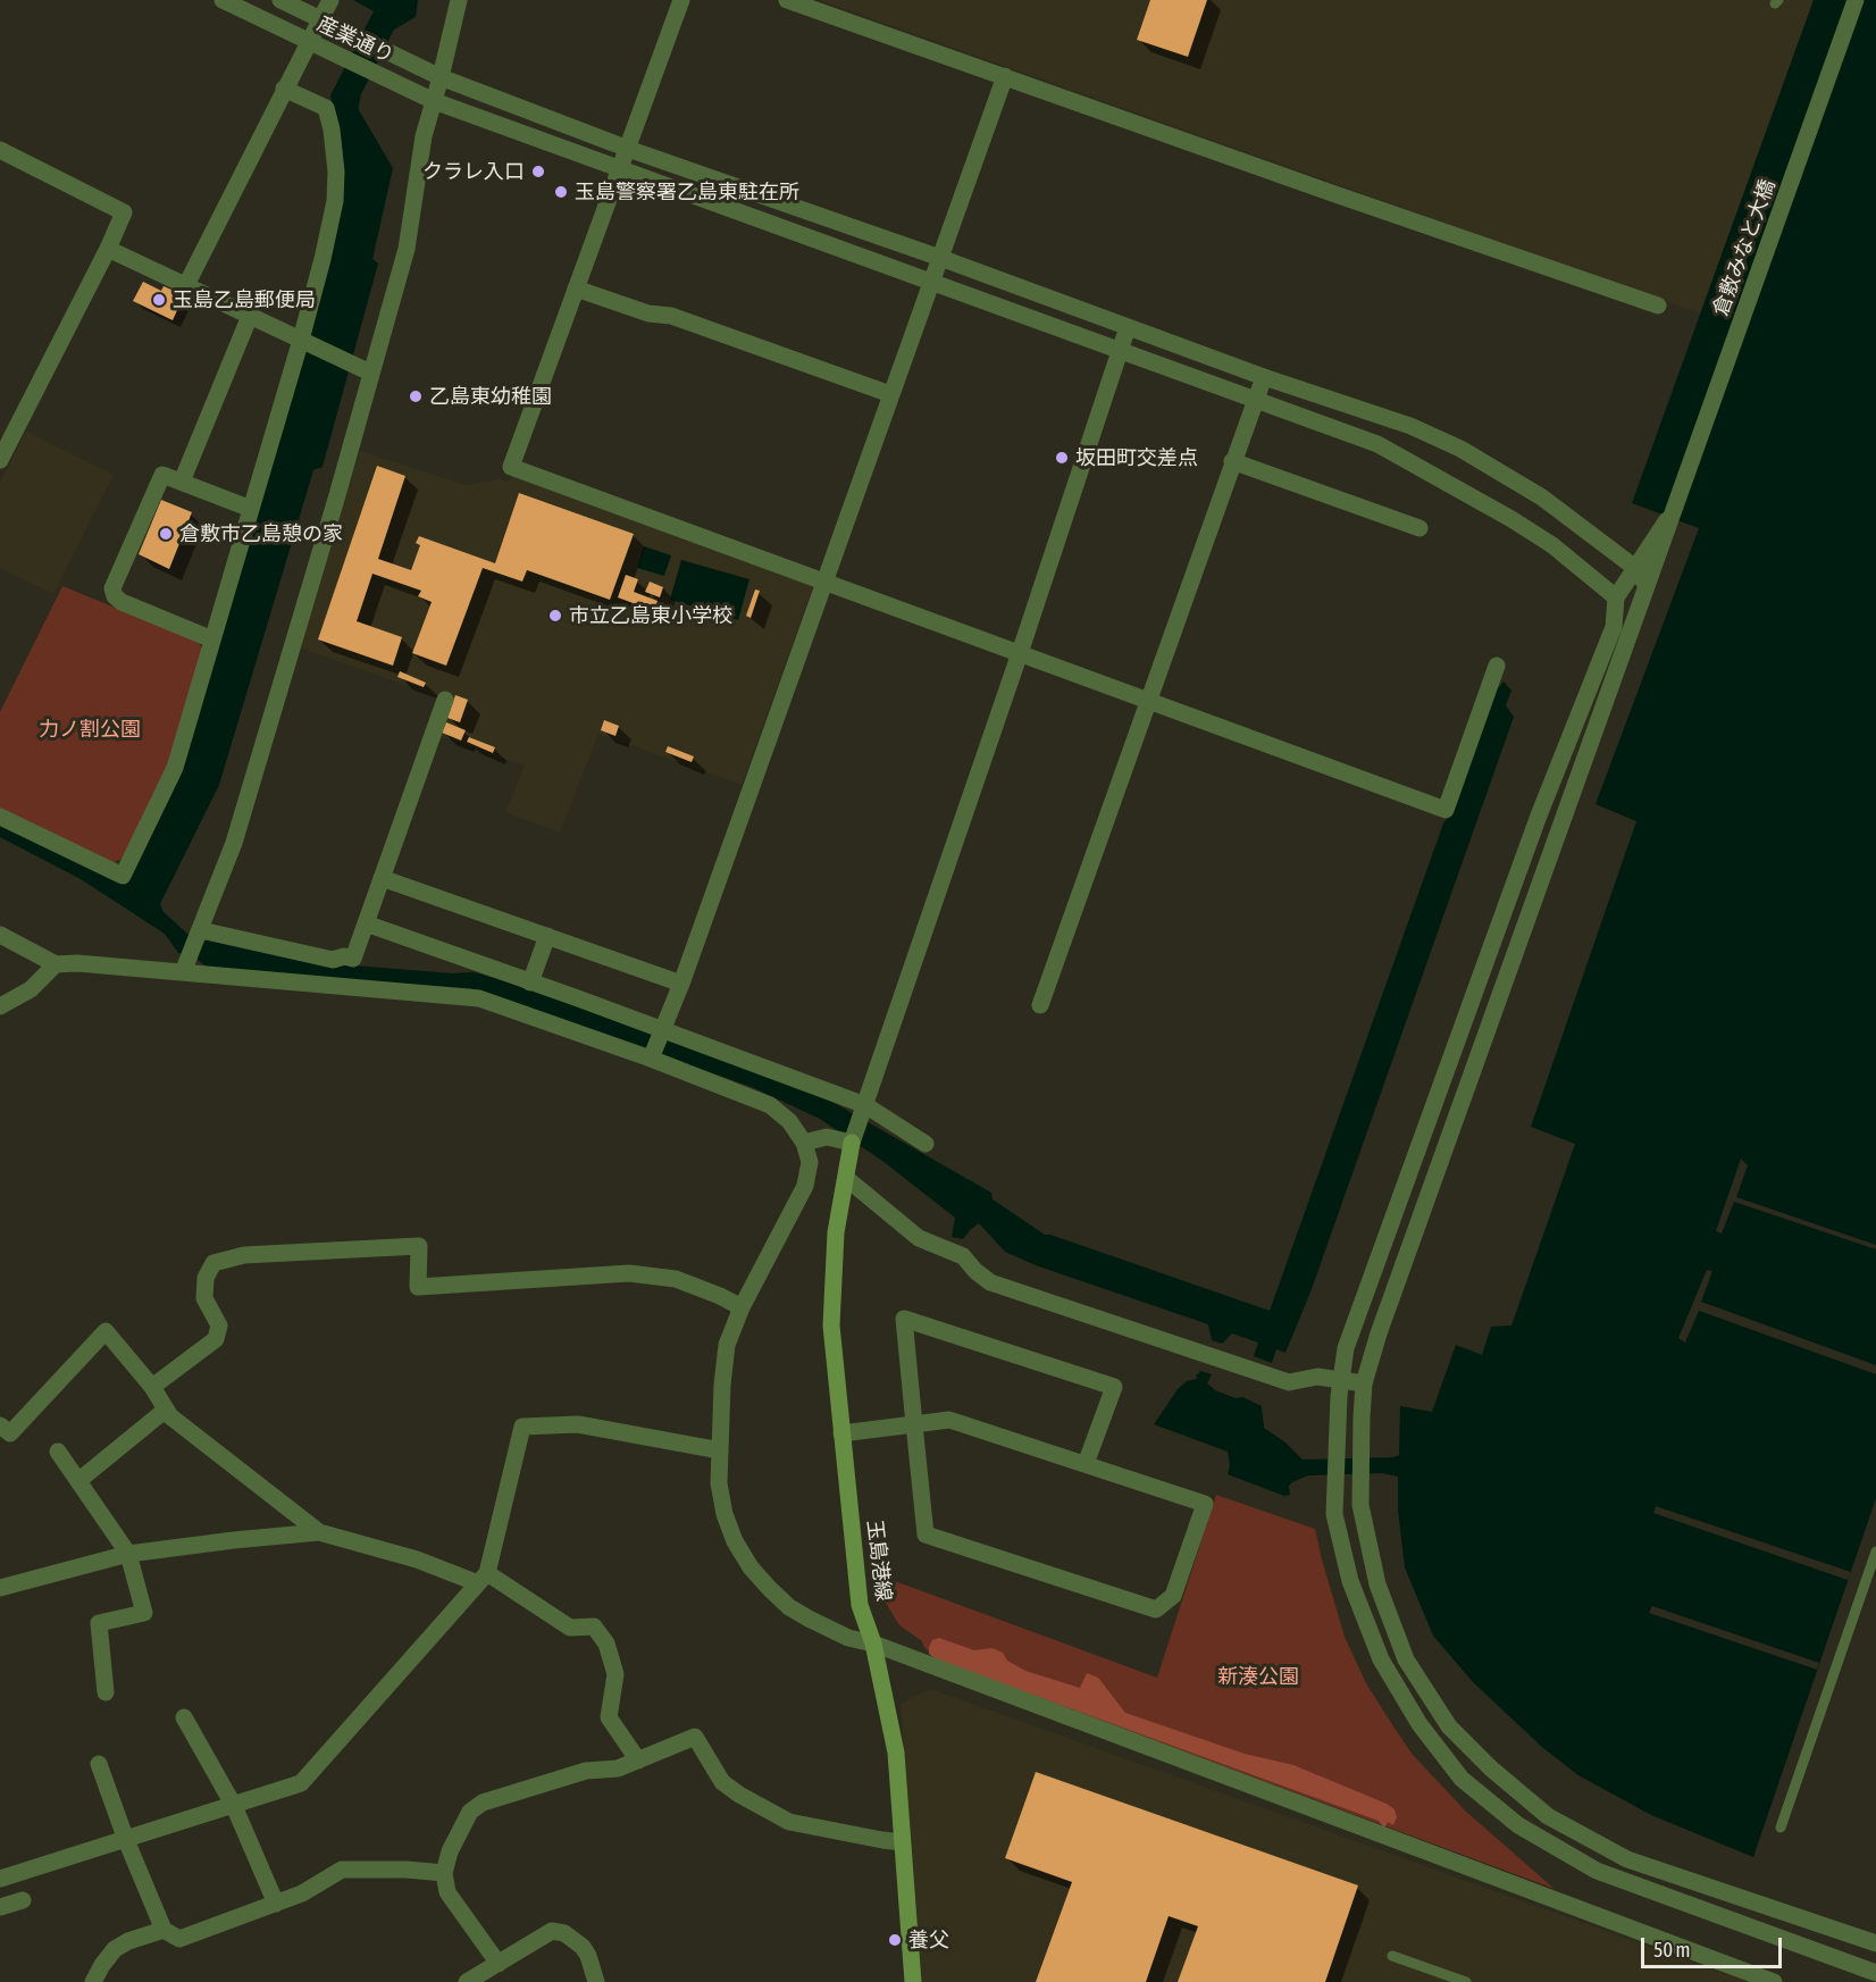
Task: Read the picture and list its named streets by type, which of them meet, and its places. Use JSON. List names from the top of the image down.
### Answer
{
  "streets": {
    "main road": ["玉島港線"],
    "street": ["産業通り", "倉敷みなと大橋"]
  },
  "parks": ["力ノ割公園", "新湊公園"],
  "places": [
    "クラレ入口",
    "玉島警察署乙島東駐在所",
    "玉島乙島郵便局",
    "乙島東幼稚園",
    "坂田町交差点",
    "倉敷市乙島憩の家",
    "市立乙島東小学校",
    "養父"
  ],
  "scale_bar": "50 m"
}
